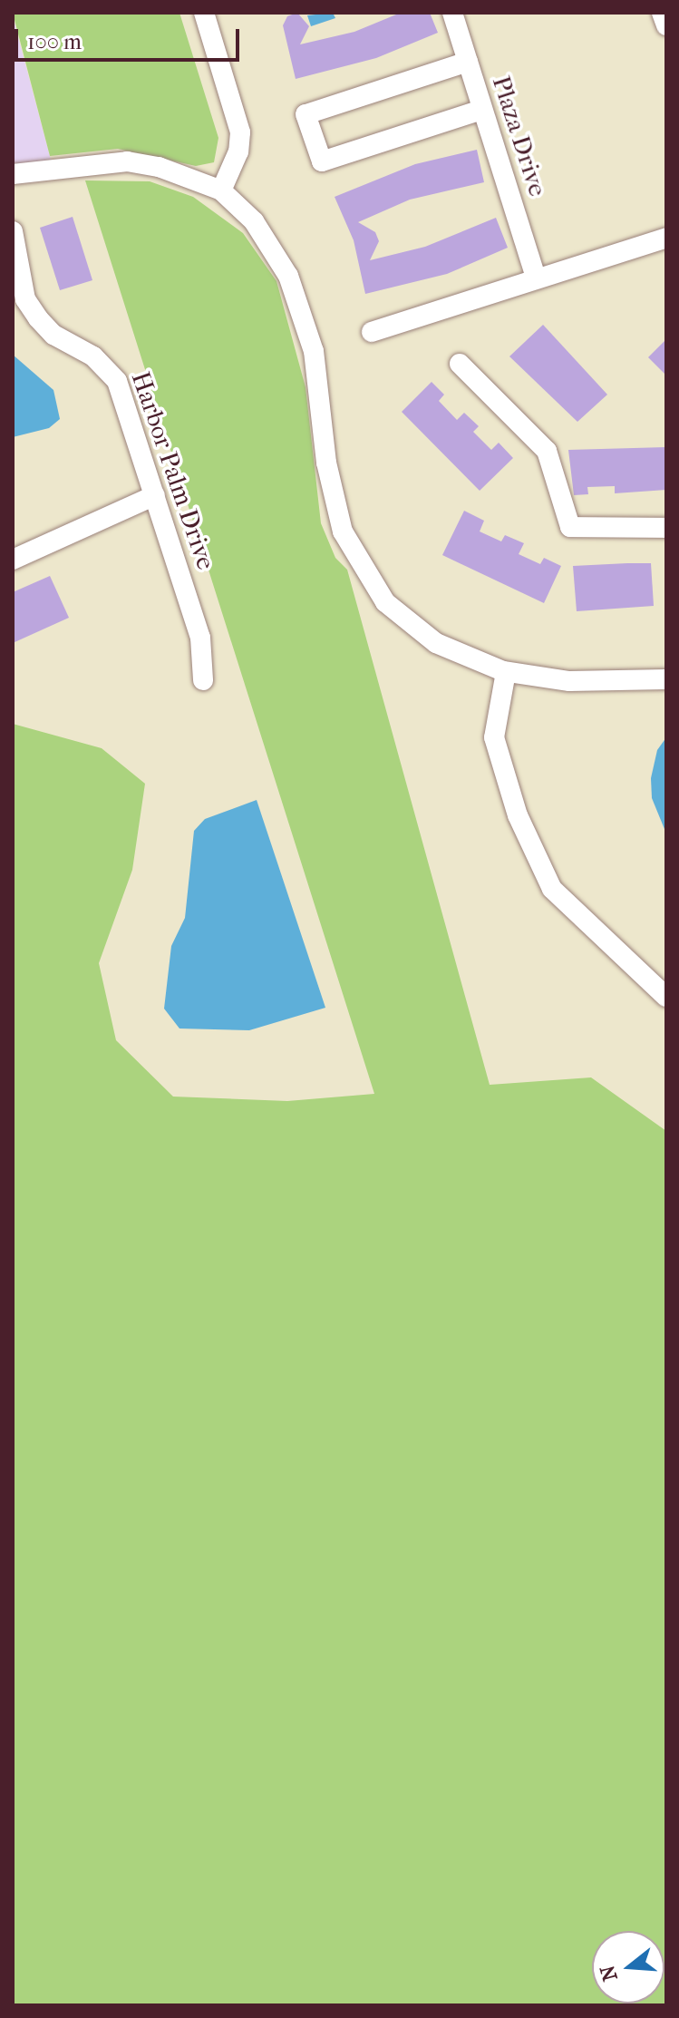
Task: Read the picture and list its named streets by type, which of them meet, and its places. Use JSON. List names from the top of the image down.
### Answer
{
  "streets": {
    "street": ["Plaza Drive", "Harbor Palm Drive"]
  },
  "scale_bar": "100 m",
  "north": "left"
}
